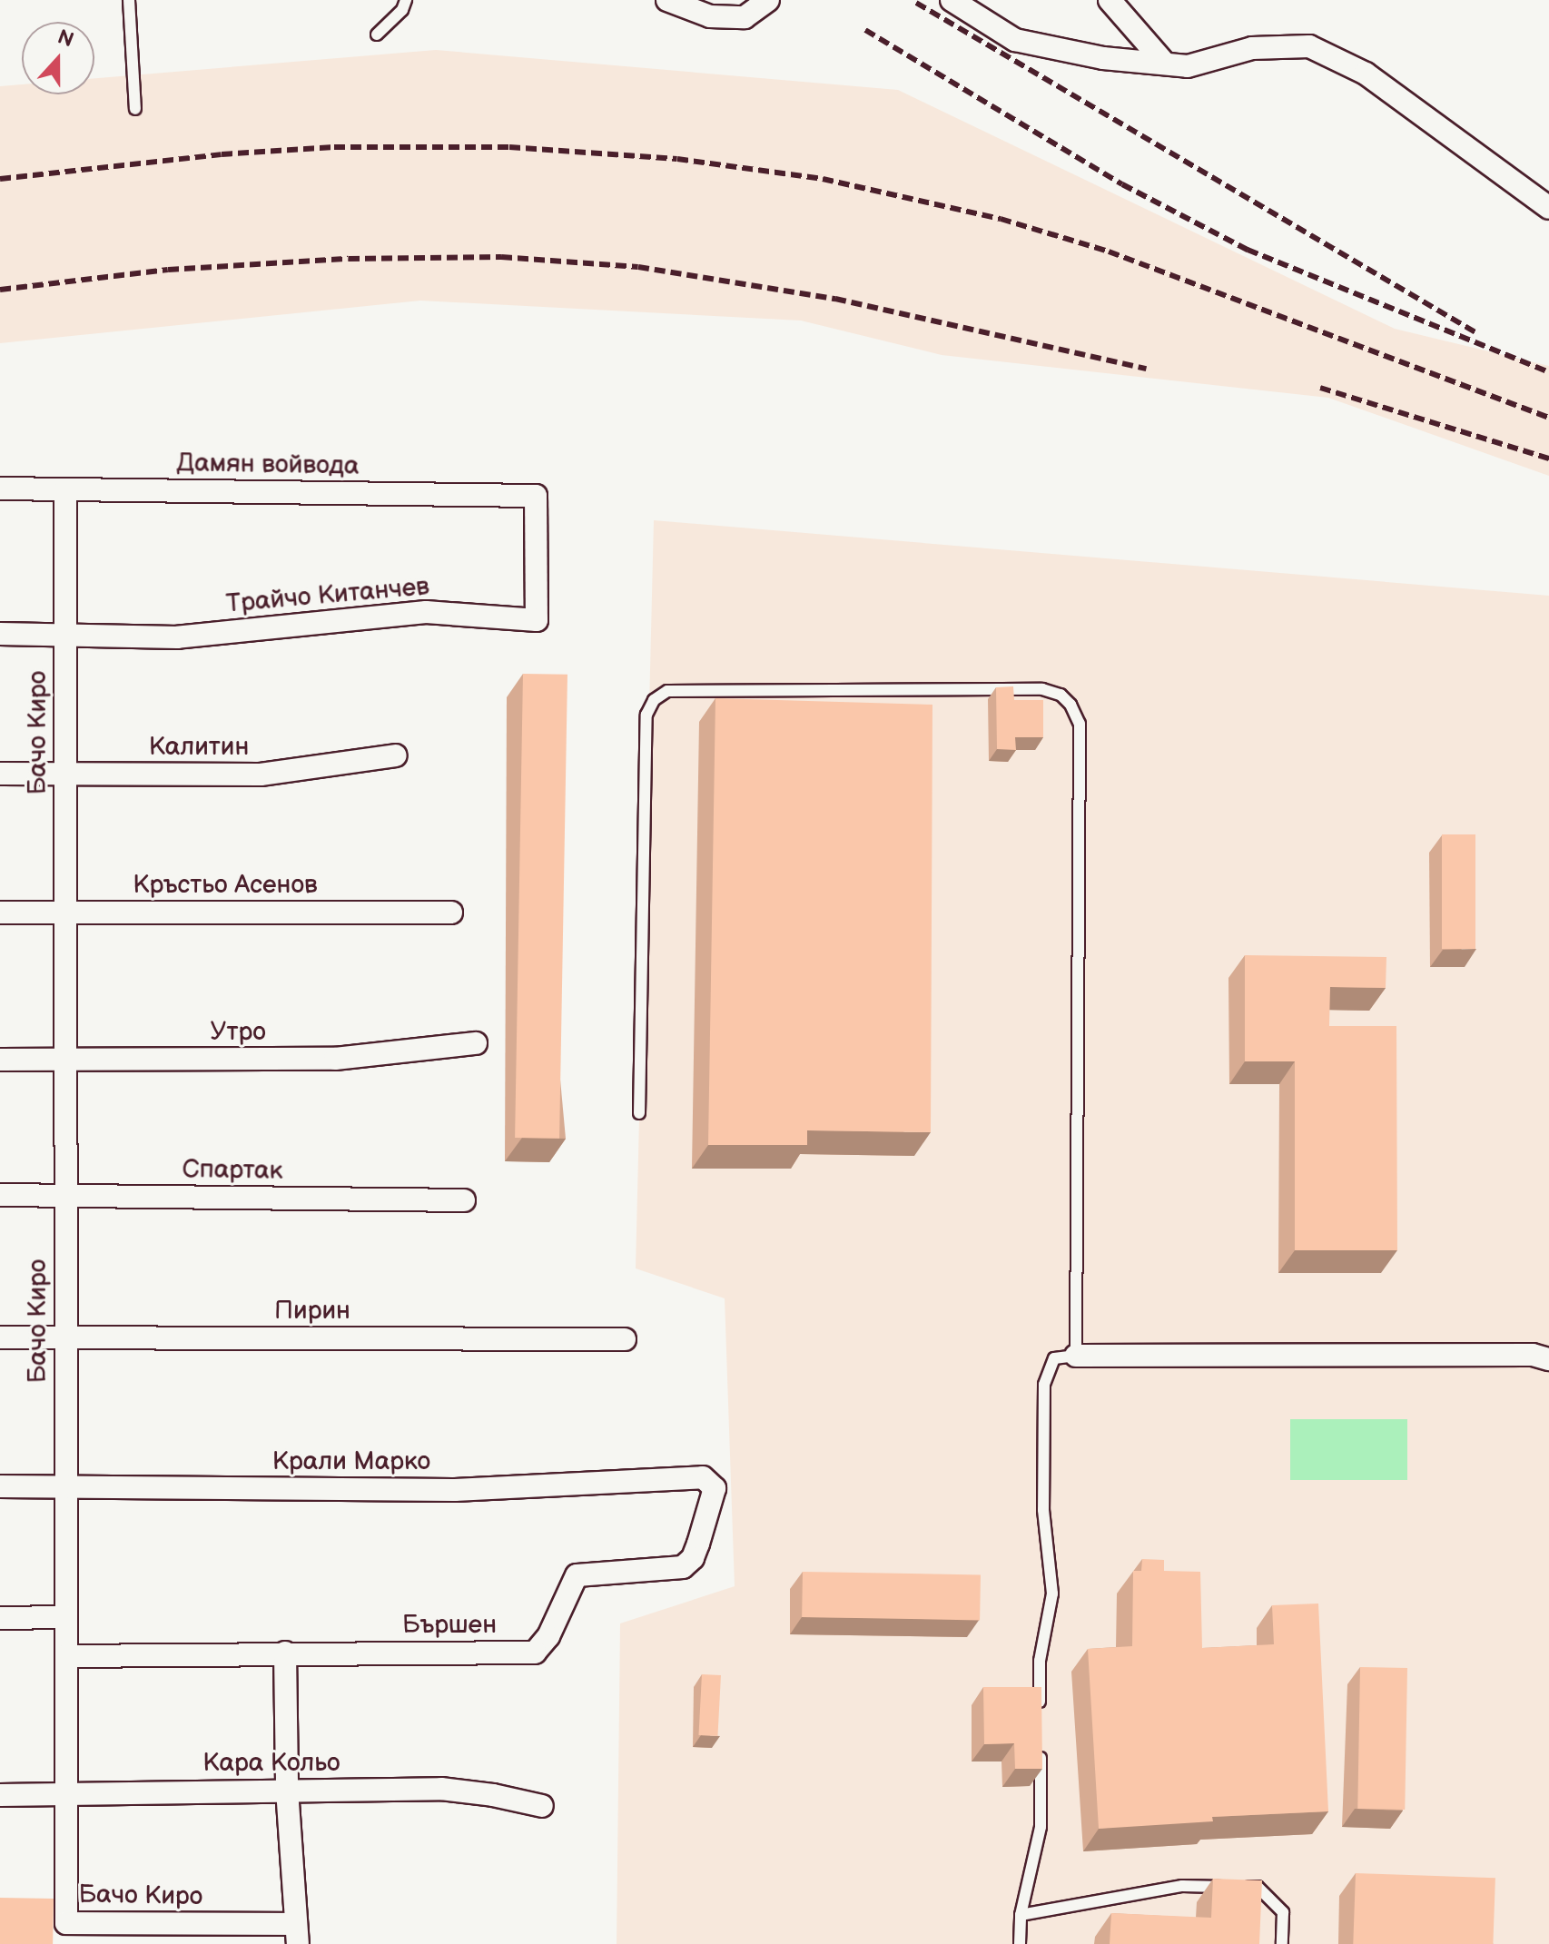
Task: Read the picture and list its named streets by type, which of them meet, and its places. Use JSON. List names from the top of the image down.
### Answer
{
  "streets": {
    "street": [
      "Дамян войвода",
      "Трайчо Китанчев",
      "Бачо Киро",
      "Калитин",
      "Кръстьо Асенов",
      "Утро",
      "Спартак",
      "Пирин",
      "Крали Марко",
      "Бършен",
      "Кара Кольо"
    ]
  },
  "crossings": [
    ["Дамян войвода", "Трайчо Китанчев"],
    ["Дамян войвода", "Бачо Киро"],
    ["Трайчо Китанчев", "Бачо Киро"],
    ["Бачо Киро", "Калитин"],
    ["Бачо Киро", "Кръстьо Асенов"],
    ["Бачо Киро", "Утро"],
    ["Бачо Киро", "Спартак"],
    ["Бачо Киро", "Пирин"],
    ["Бачо Киро", "Крали Марко"],
    ["Бачо Киро", "Бършен"],
    ["Бачо Киро", "Кара Кольо"],
    ["Крали Марко", "Бършен"]
  ],
  "north": "top"
}
